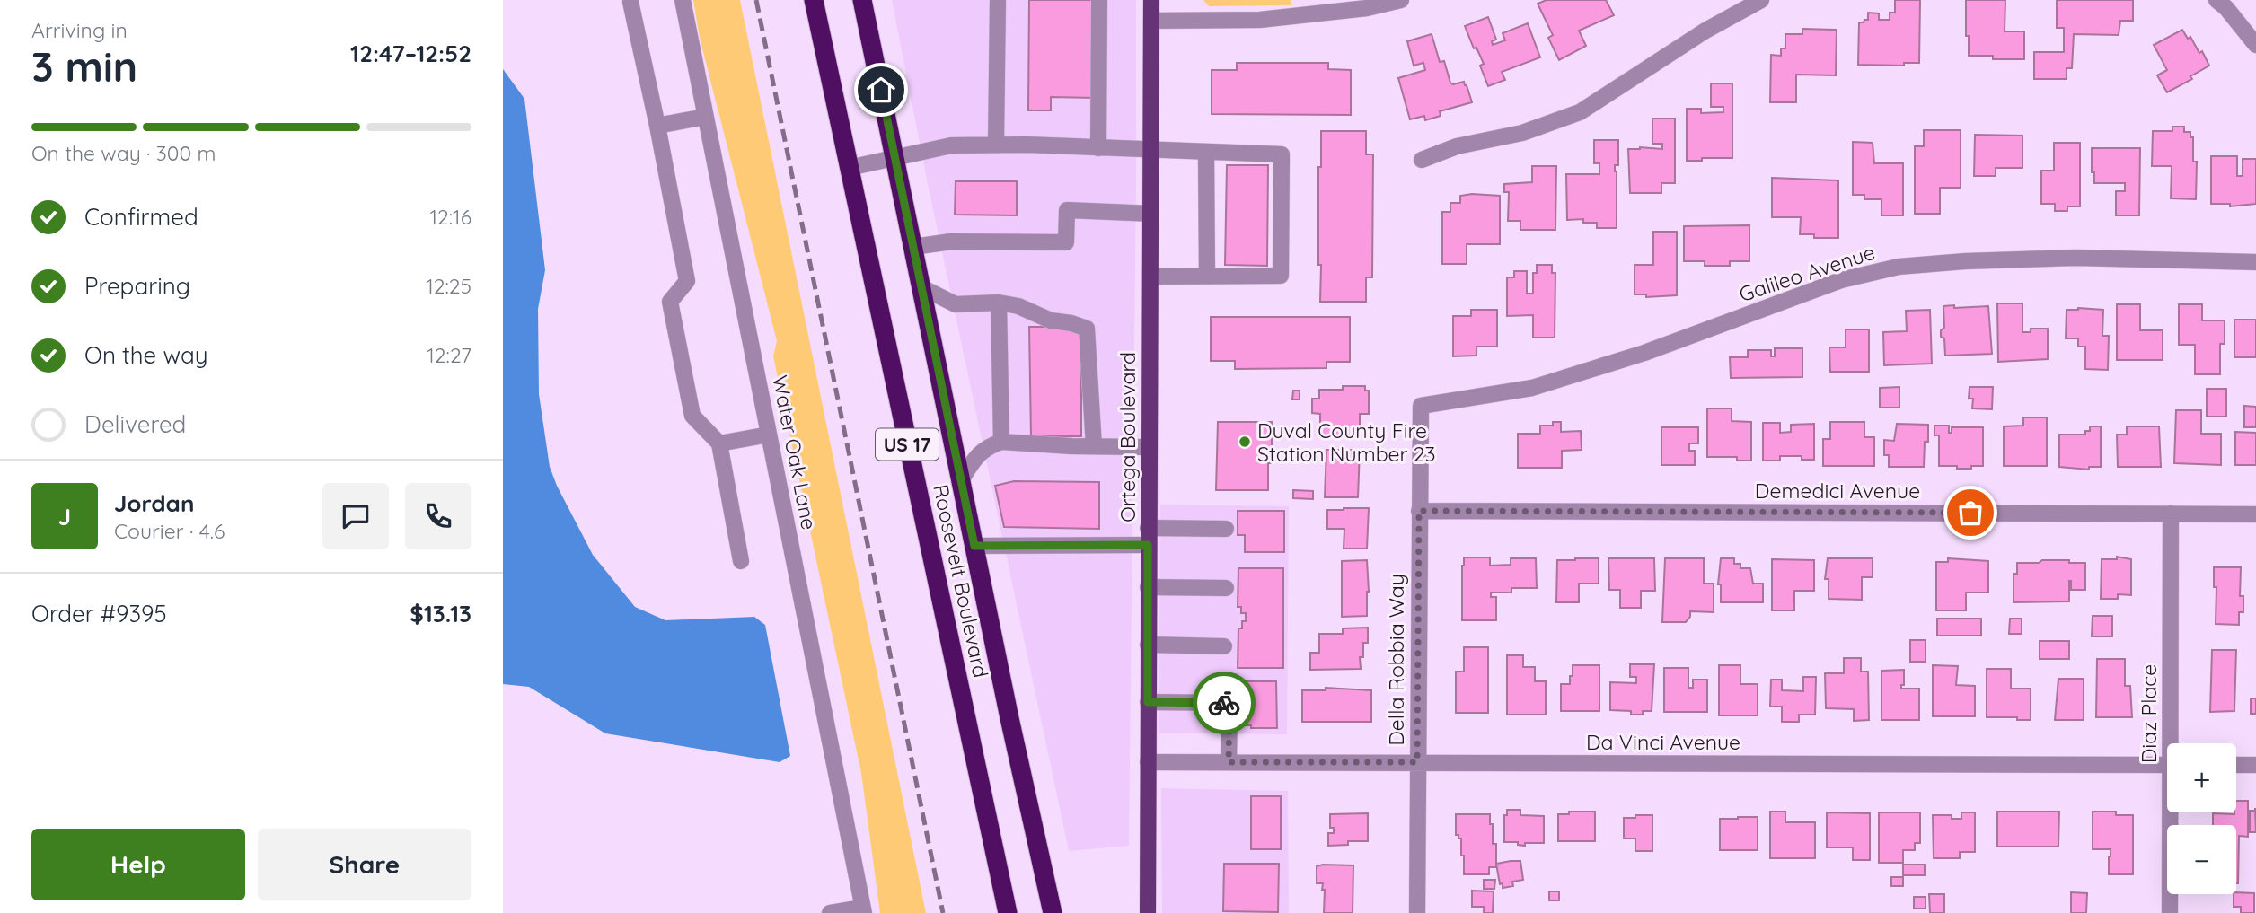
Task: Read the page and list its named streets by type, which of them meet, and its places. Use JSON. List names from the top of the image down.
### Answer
{
  "streets": {
    "highway": ["US 17", "Roosevelt Boulevard"],
    "main road": ["Ortega Boulevard"],
    "street": [
      "Galileo Avenue",
      "Water Oak Lane",
      "Demedici Avenue",
      "Della Robbia Way",
      "Diaz Place",
      "Da Vinci Avenue"
    ]
  },
  "crossings": [
    ["Galileo Avenue", "Della Robbia Way"],
    ["Ortega Boulevard", "Da Vinci Avenue"],
    ["Demedici Avenue", "Della Robbia Way"],
    ["Demedici Avenue", "Diaz Place"],
    ["Della Robbia Way", "Da Vinci Avenue"]
  ],
  "places": ["Duval County Fire Station Number 23"],
  "page": {
    "heading": ["3 min", "Arriving in", "12:47–12:52"],
    "panel": [
      "Jordan",
      "Courier · 4.6",
      "Order #9395",
      "$13.13"
    ],
    "bar": "On the way · 300 m",
    "list": [
      ["Confirmed", "12:16"],
      ["Preparing", "12:25"],
      ["On the way", "12:27"],
      "Delivered"
    ],
    "round": "J",
    "map_buttons": ["+", "−"],
    "buttons": ["Help", "Share"]
  }
}
